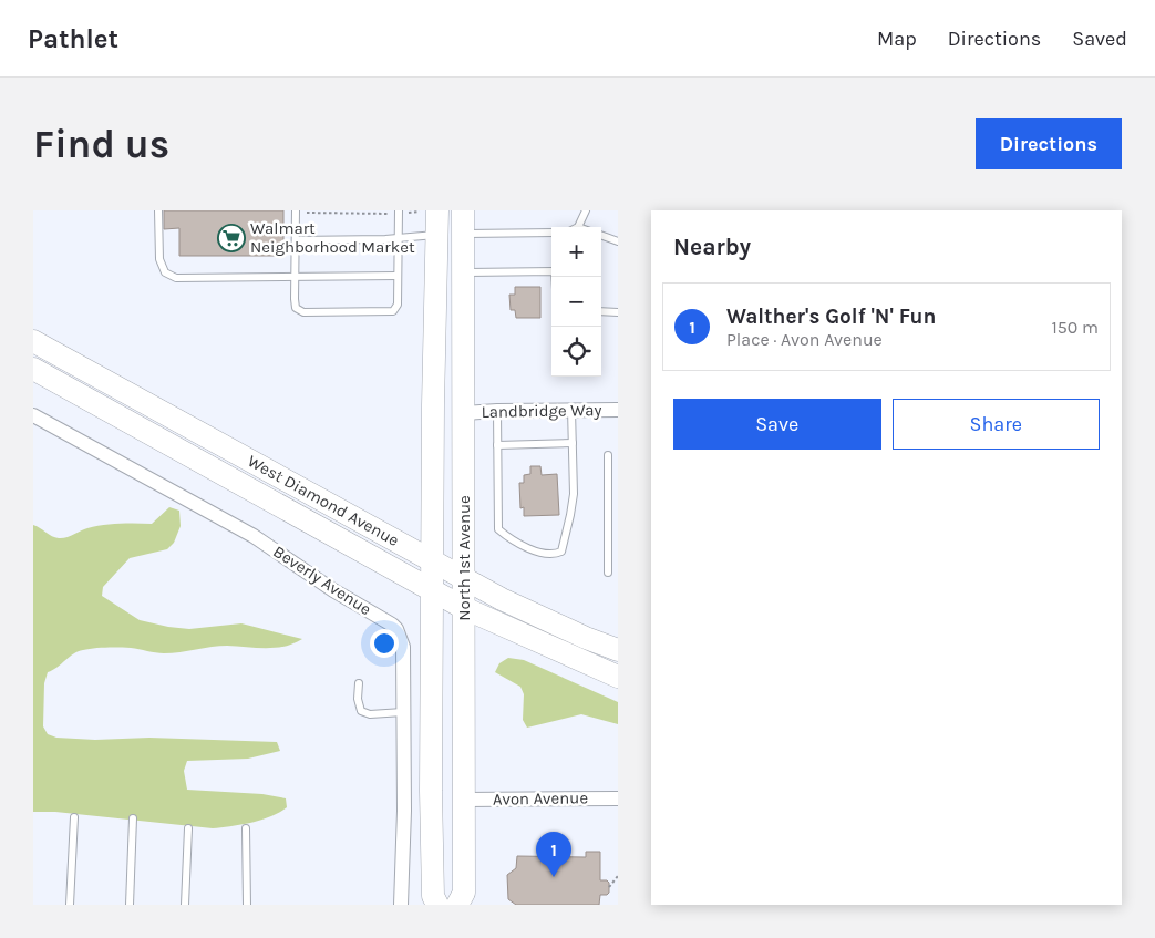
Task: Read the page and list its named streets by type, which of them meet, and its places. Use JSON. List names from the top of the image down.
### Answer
{
  "streets": {
    "main road": ["West Diamond Avenue", "North 1st Avenue"],
    "street": ["Landbridge Way", "Beverly Avenue", "Avon Avenue"]
  },
  "crossings": [
    ["Landbridge Way", "North 1st Avenue"],
    ["West Diamond Avenue", "North 1st Avenue"],
    ["North 1st Avenue", "Avon Avenue"]
  ],
  "places": {
    "supermarket": ["Walmart Neighborhood Market"]
  },
  "page": {
    "header": "Pathlet",
    "nav": ["Map", "Directions", "Saved"],
    "buttons": [
      "Directions",
      ["Save", "Share"]
    ],
    "title": "Find us",
    "heading": "Nearby",
    "map_buttons": ["+", "−"],
    "list": [
      {
        "mark": "1",
        "name": "Walther's Golf 'N' Fun",
        "note": "Place · Avon Avenue",
        "value": "150 m"
      }
    ],
    "pins": "1"
  }
}
